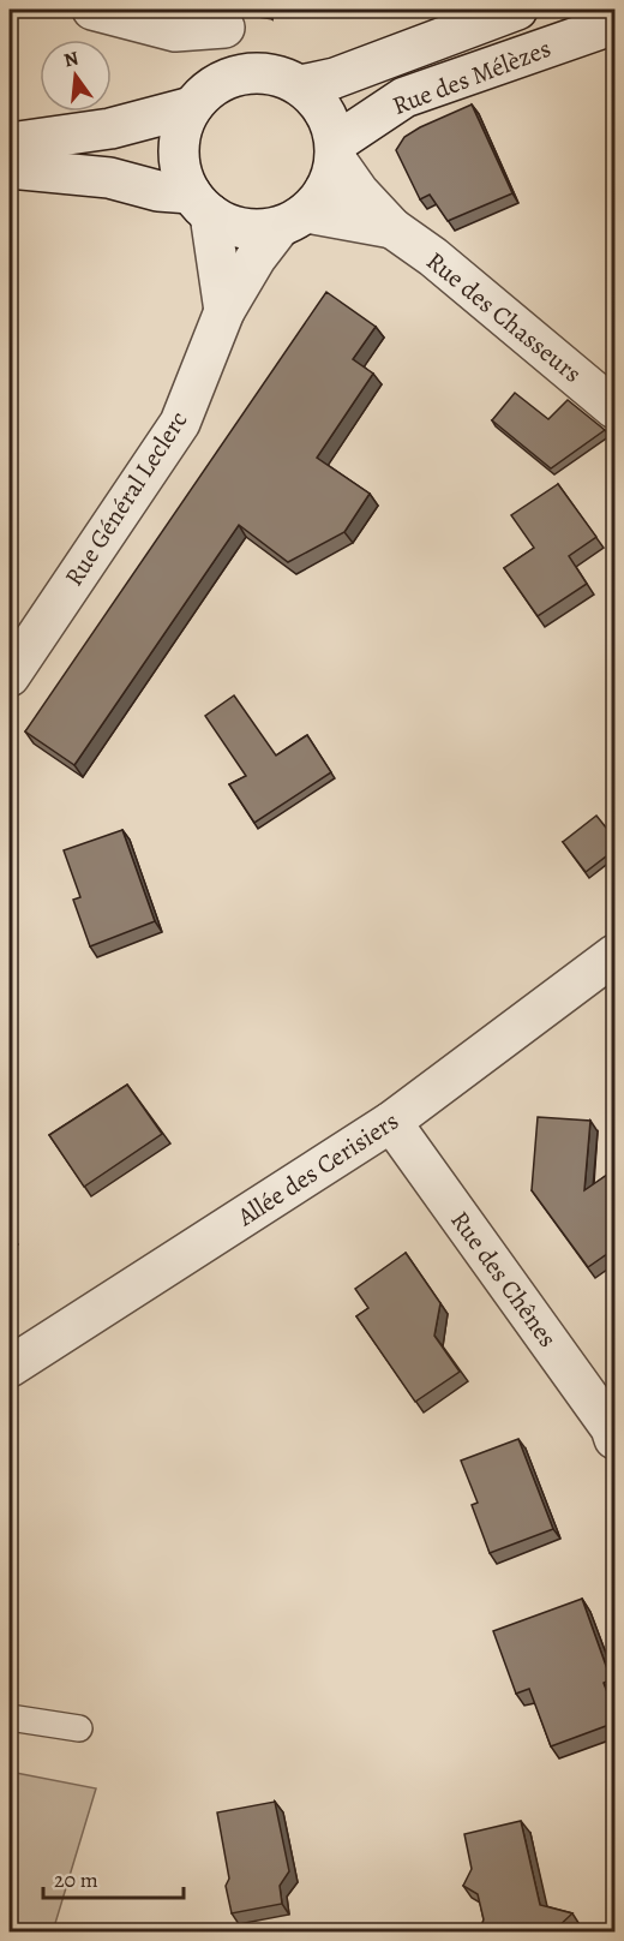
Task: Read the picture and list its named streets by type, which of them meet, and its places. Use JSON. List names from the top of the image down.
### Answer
{
  "streets": {
    "street": [
      "Rue des Mélèzes",
      "Rue des Chasseurs",
      "Rue Général Leclerc",
      "Allée des Cerisiers",
      "Rue des Chênes"
    ]
  },
  "crossings": [
    ["Rue des Mélèzes", "Rue des Chasseurs"],
    ["Rue des Mélèzes", "Rue Général Leclerc"],
    ["Rue des Chasseurs", "Rue Général Leclerc"],
    ["Allée des Cerisiers", "Rue des Chênes"]
  ],
  "scale_bar": "20 m",
  "north": "top"
}
